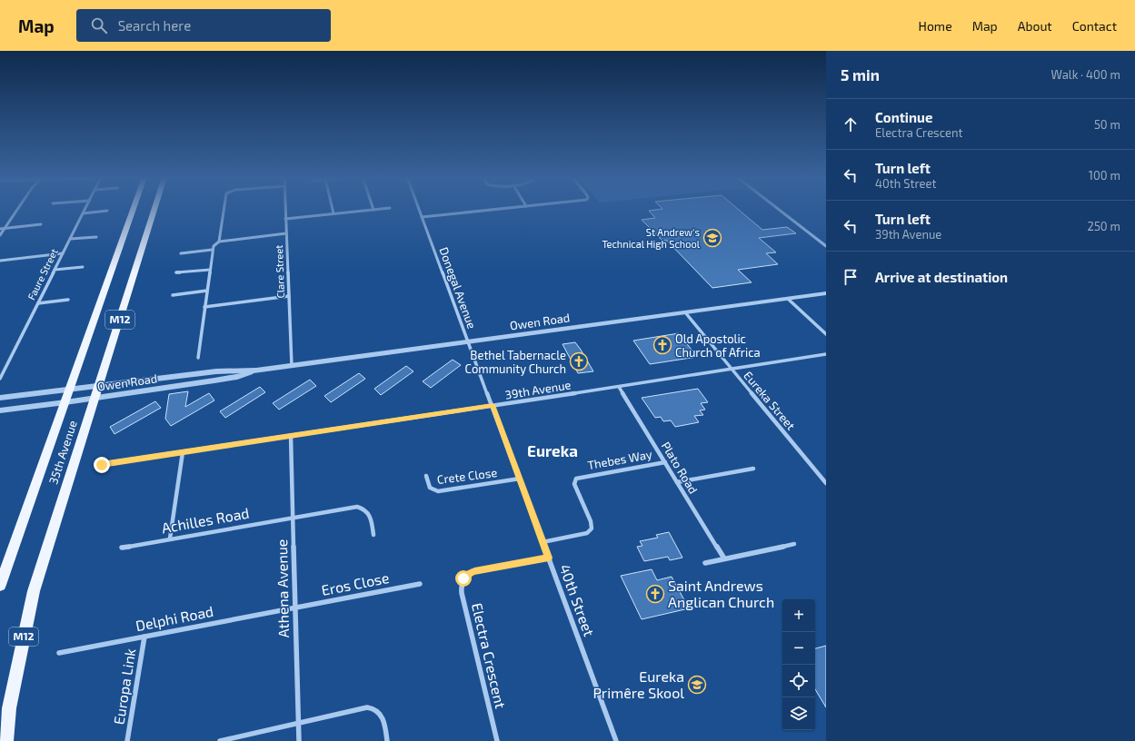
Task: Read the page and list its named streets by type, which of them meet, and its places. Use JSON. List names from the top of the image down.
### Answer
{
  "streets": {
    "main road": ["M12", "35th Avenue"],
    "street": [
      "Clare Street",
      "Faure Street",
      "Donegal Avenue",
      "Owen Road",
      "39th Avenue",
      "Eureka Street",
      "Thebes Way",
      "Plato Road",
      "Crete Close",
      "Achilles Road",
      "Eros Close",
      "Athena Avenue",
      "40th Street",
      "Delphi Road",
      "Electra Crescent",
      "Europa Link"
    ]
  },
  "crossings": [
    ["Clare Street", "Owen Road"],
    ["Donegal Avenue", "Owen Road"],
    ["Donegal Avenue", "39th Avenue"],
    ["Donegal Avenue", "40th Street"],
    ["Owen Road", "Eureka Street"],
    ["Owen Road", "35th Avenue"],
    ["39th Avenue", "Eureka Street"],
    ["39th Avenue", "Plato Road"],
    ["39th Avenue", "Athena Avenue"],
    ["39th Avenue", "40th Street"],
    ["Thebes Way", "Plato Road"],
    ["Thebes Way", "40th Street"],
    ["Crete Close", "40th Street"],
    ["Achilles Road", "Athena Avenue"],
    ["Eros Close", "Athena Avenue"],
    ["Eros Close", "Delphi Road"],
    ["Athena Avenue", "Delphi Road"],
    ["40th Street", "Electra Crescent"],
    ["Delphi Road", "Europa Link"]
  ],
  "districts": ["Eureka"],
  "places": {
    "school or university": ["St Andrew's Technical High School", "Eureka Primêre Skool"],
    "church": ["Old Apostolic Church of Africa", "Bethel Tabernacle Community Church", "Saint Andrews Anglican Church"]
  },
  "page": {
    "header": "Map",
    "search": "Search here",
    "nav": [
      "Home",
      "Map",
      "About",
      "Contact"
    ],
    "heading": ["5 min", "Walk · 400 m"],
    "list": [
      ["Continue", "Electra Crescent", "50 m"],
      ["Turn left", "40th Street", "100 m"],
      ["Turn left", "39th Avenue", "250 m"],
      "Arrive at destination"
    ],
    "map_buttons": ["+", "−"]
  }
}
